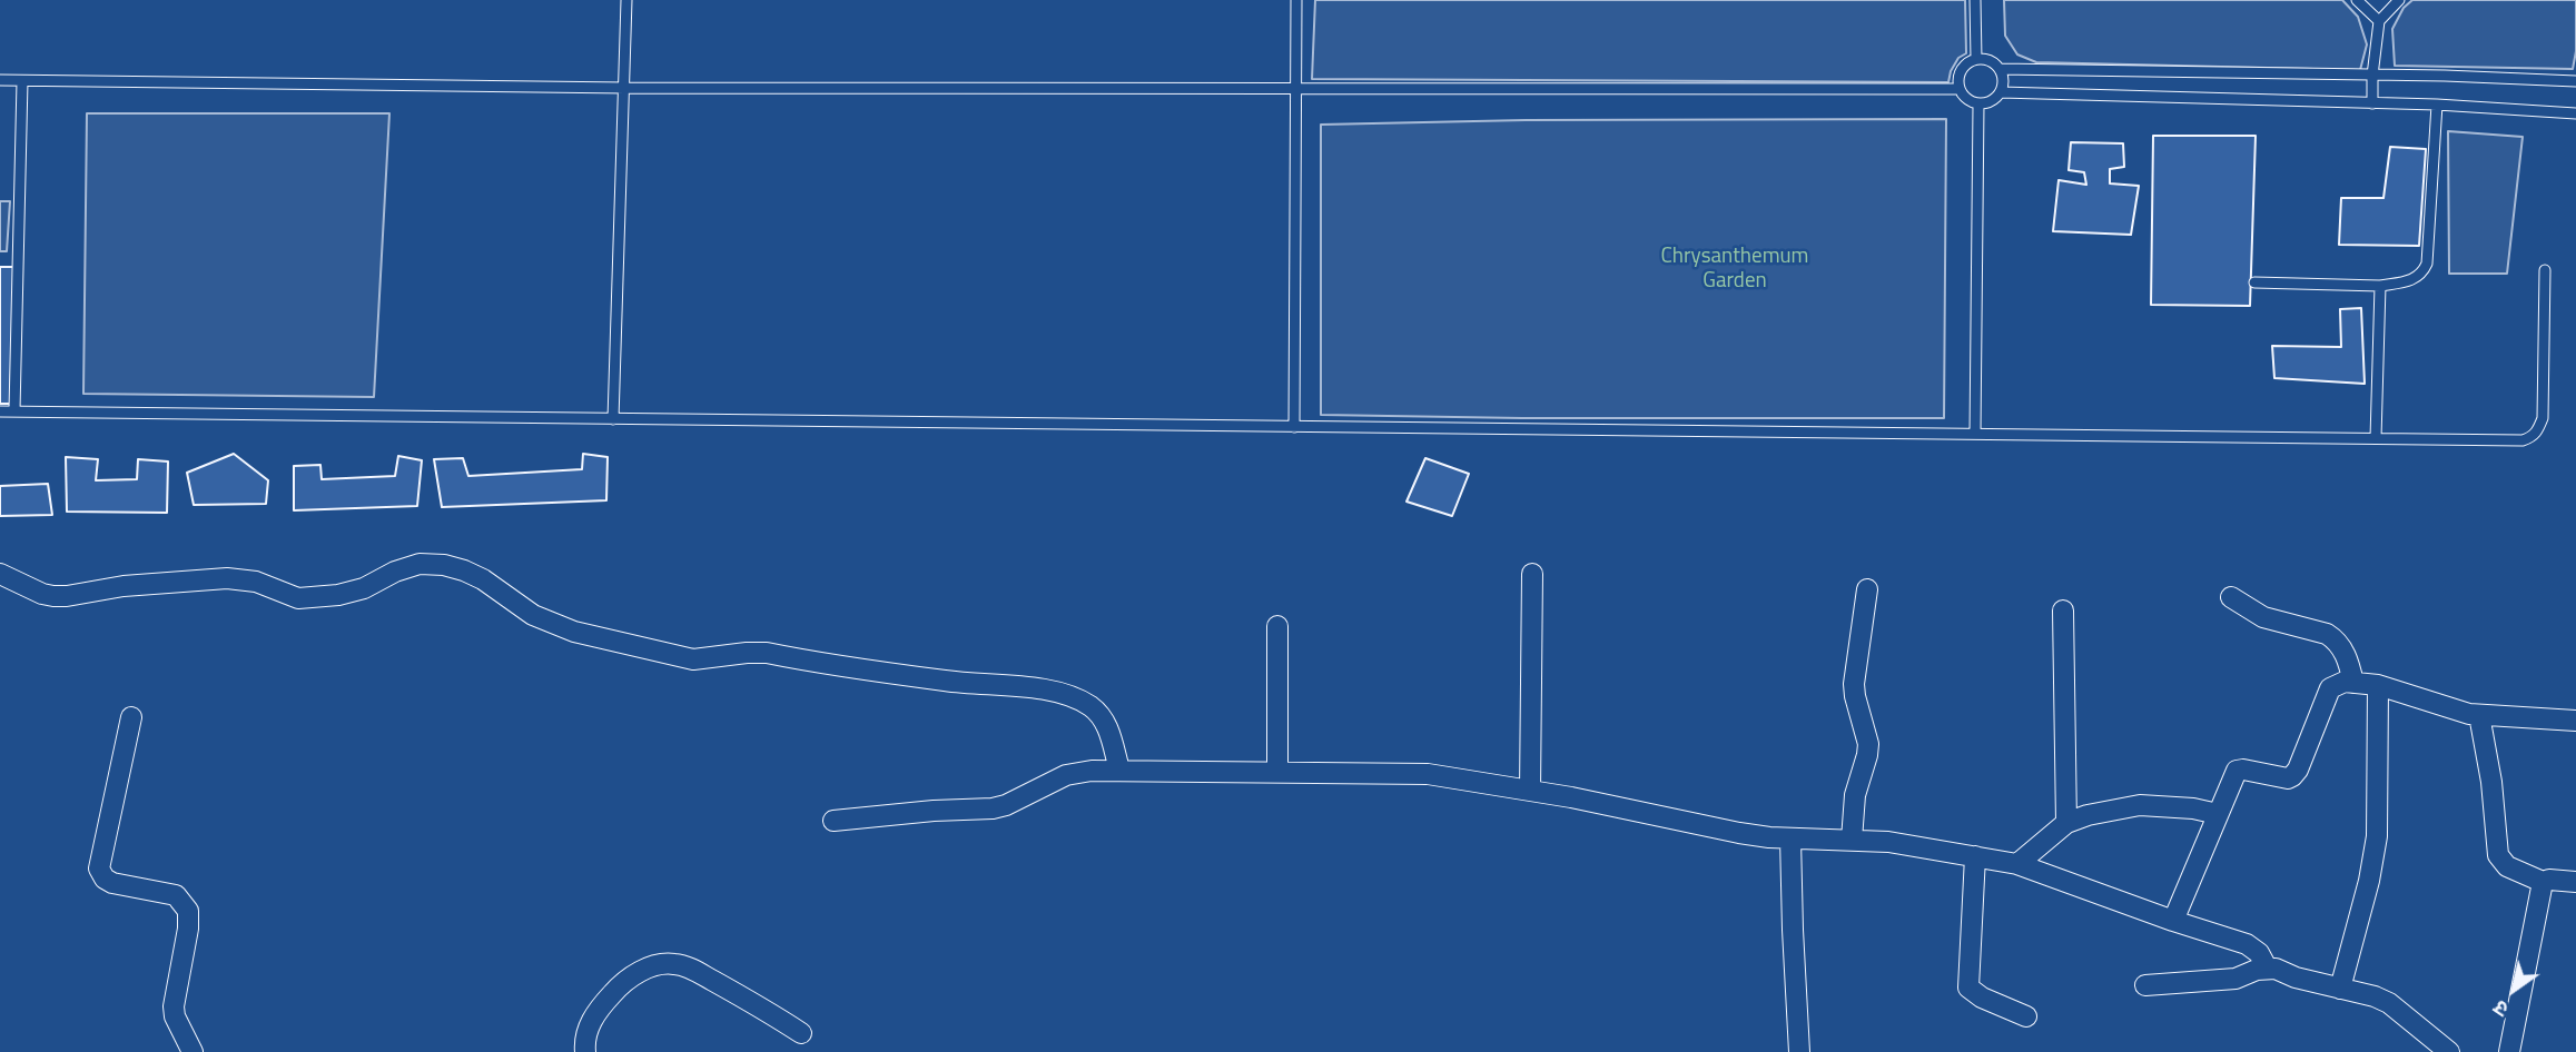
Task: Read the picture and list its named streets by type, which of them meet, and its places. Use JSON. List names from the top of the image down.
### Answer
{
  "parks": ["Chrysanthemum Garden"],
  "north": "bottom left"
}
